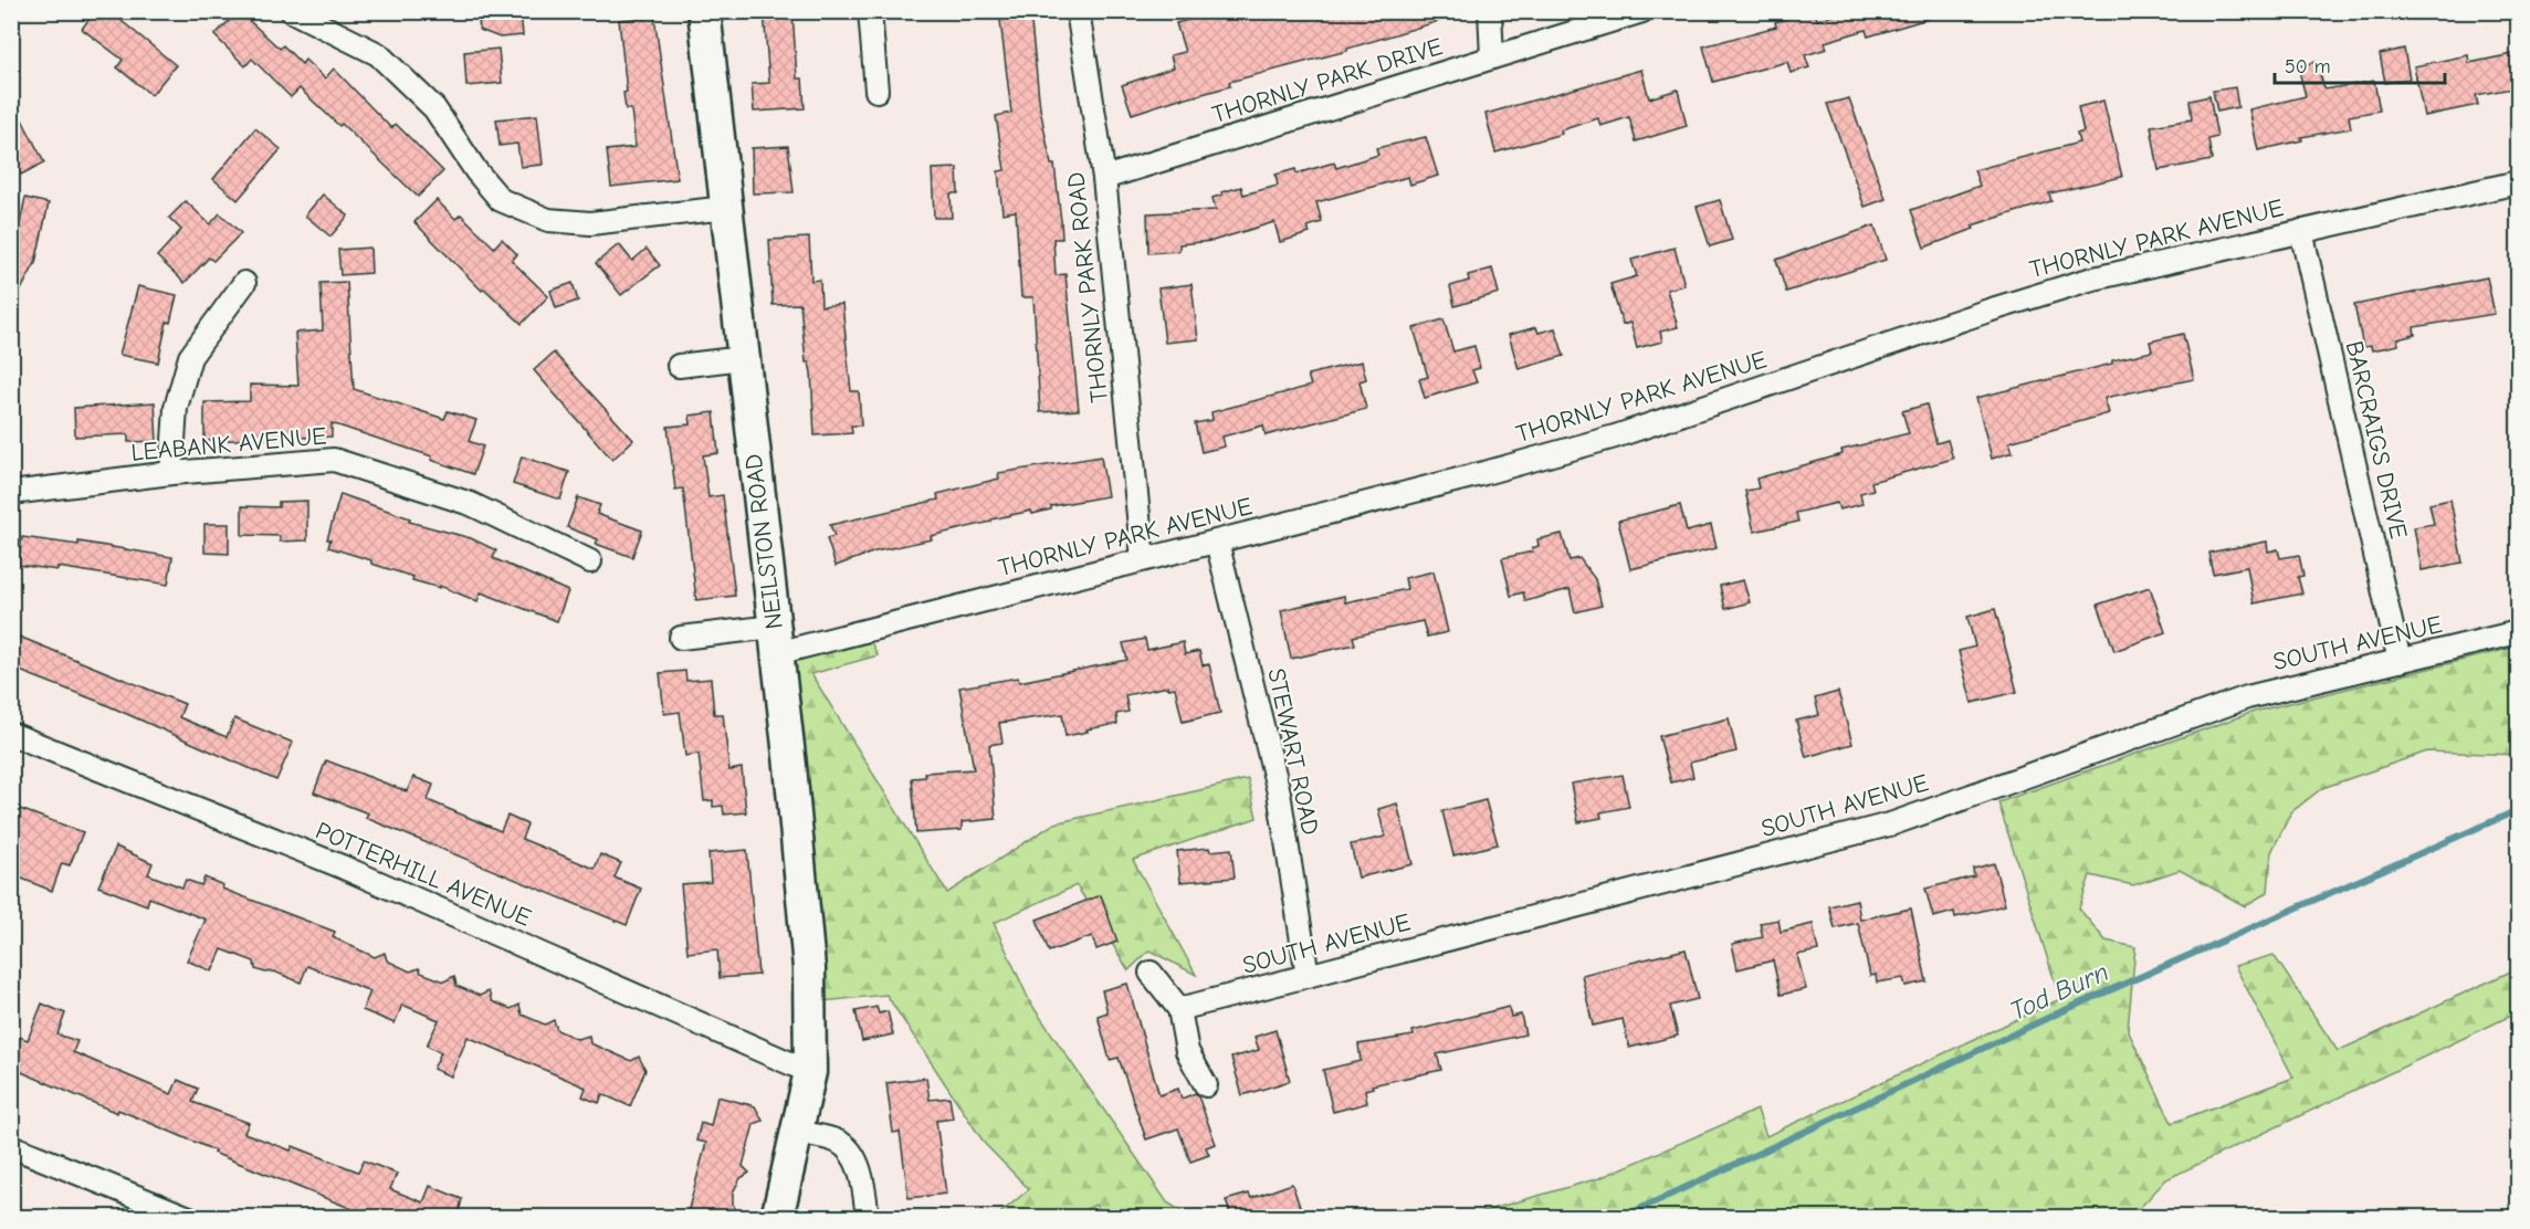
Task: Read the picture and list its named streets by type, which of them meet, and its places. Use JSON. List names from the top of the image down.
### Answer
{
  "streets": {
    "main road": ["NEILSTON ROAD"],
    "street": [
      "THORNLY PARK DRIVE",
      "THORNLY PARK AVENUE",
      "THORNLY PARK ROAD",
      "BARCRAIGS DRIVE",
      "LEABANK AVENUE",
      "SOUTH AVENUE",
      "STEWART ROAD",
      "POTTERHILL AVENUE"
    ]
  },
  "crossings": [
    ["THORNLY PARK DRIVE", "THORNLY PARK ROAD"],
    ["THORNLY PARK AVENUE", "THORNLY PARK ROAD"],
    ["THORNLY PARK AVENUE", "BARCRAIGS DRIVE"],
    ["THORNLY PARK AVENUE", "NEILSTON ROAD"],
    ["THORNLY PARK AVENUE", "STEWART ROAD"],
    ["BARCRAIGS DRIVE", "SOUTH AVENUE"],
    ["NEILSTON ROAD", "POTTERHILL AVENUE"],
    ["SOUTH AVENUE", "STEWART ROAD"]
  ],
  "water": ["Tod Burn"],
  "scale_bar": "50 m"
}
